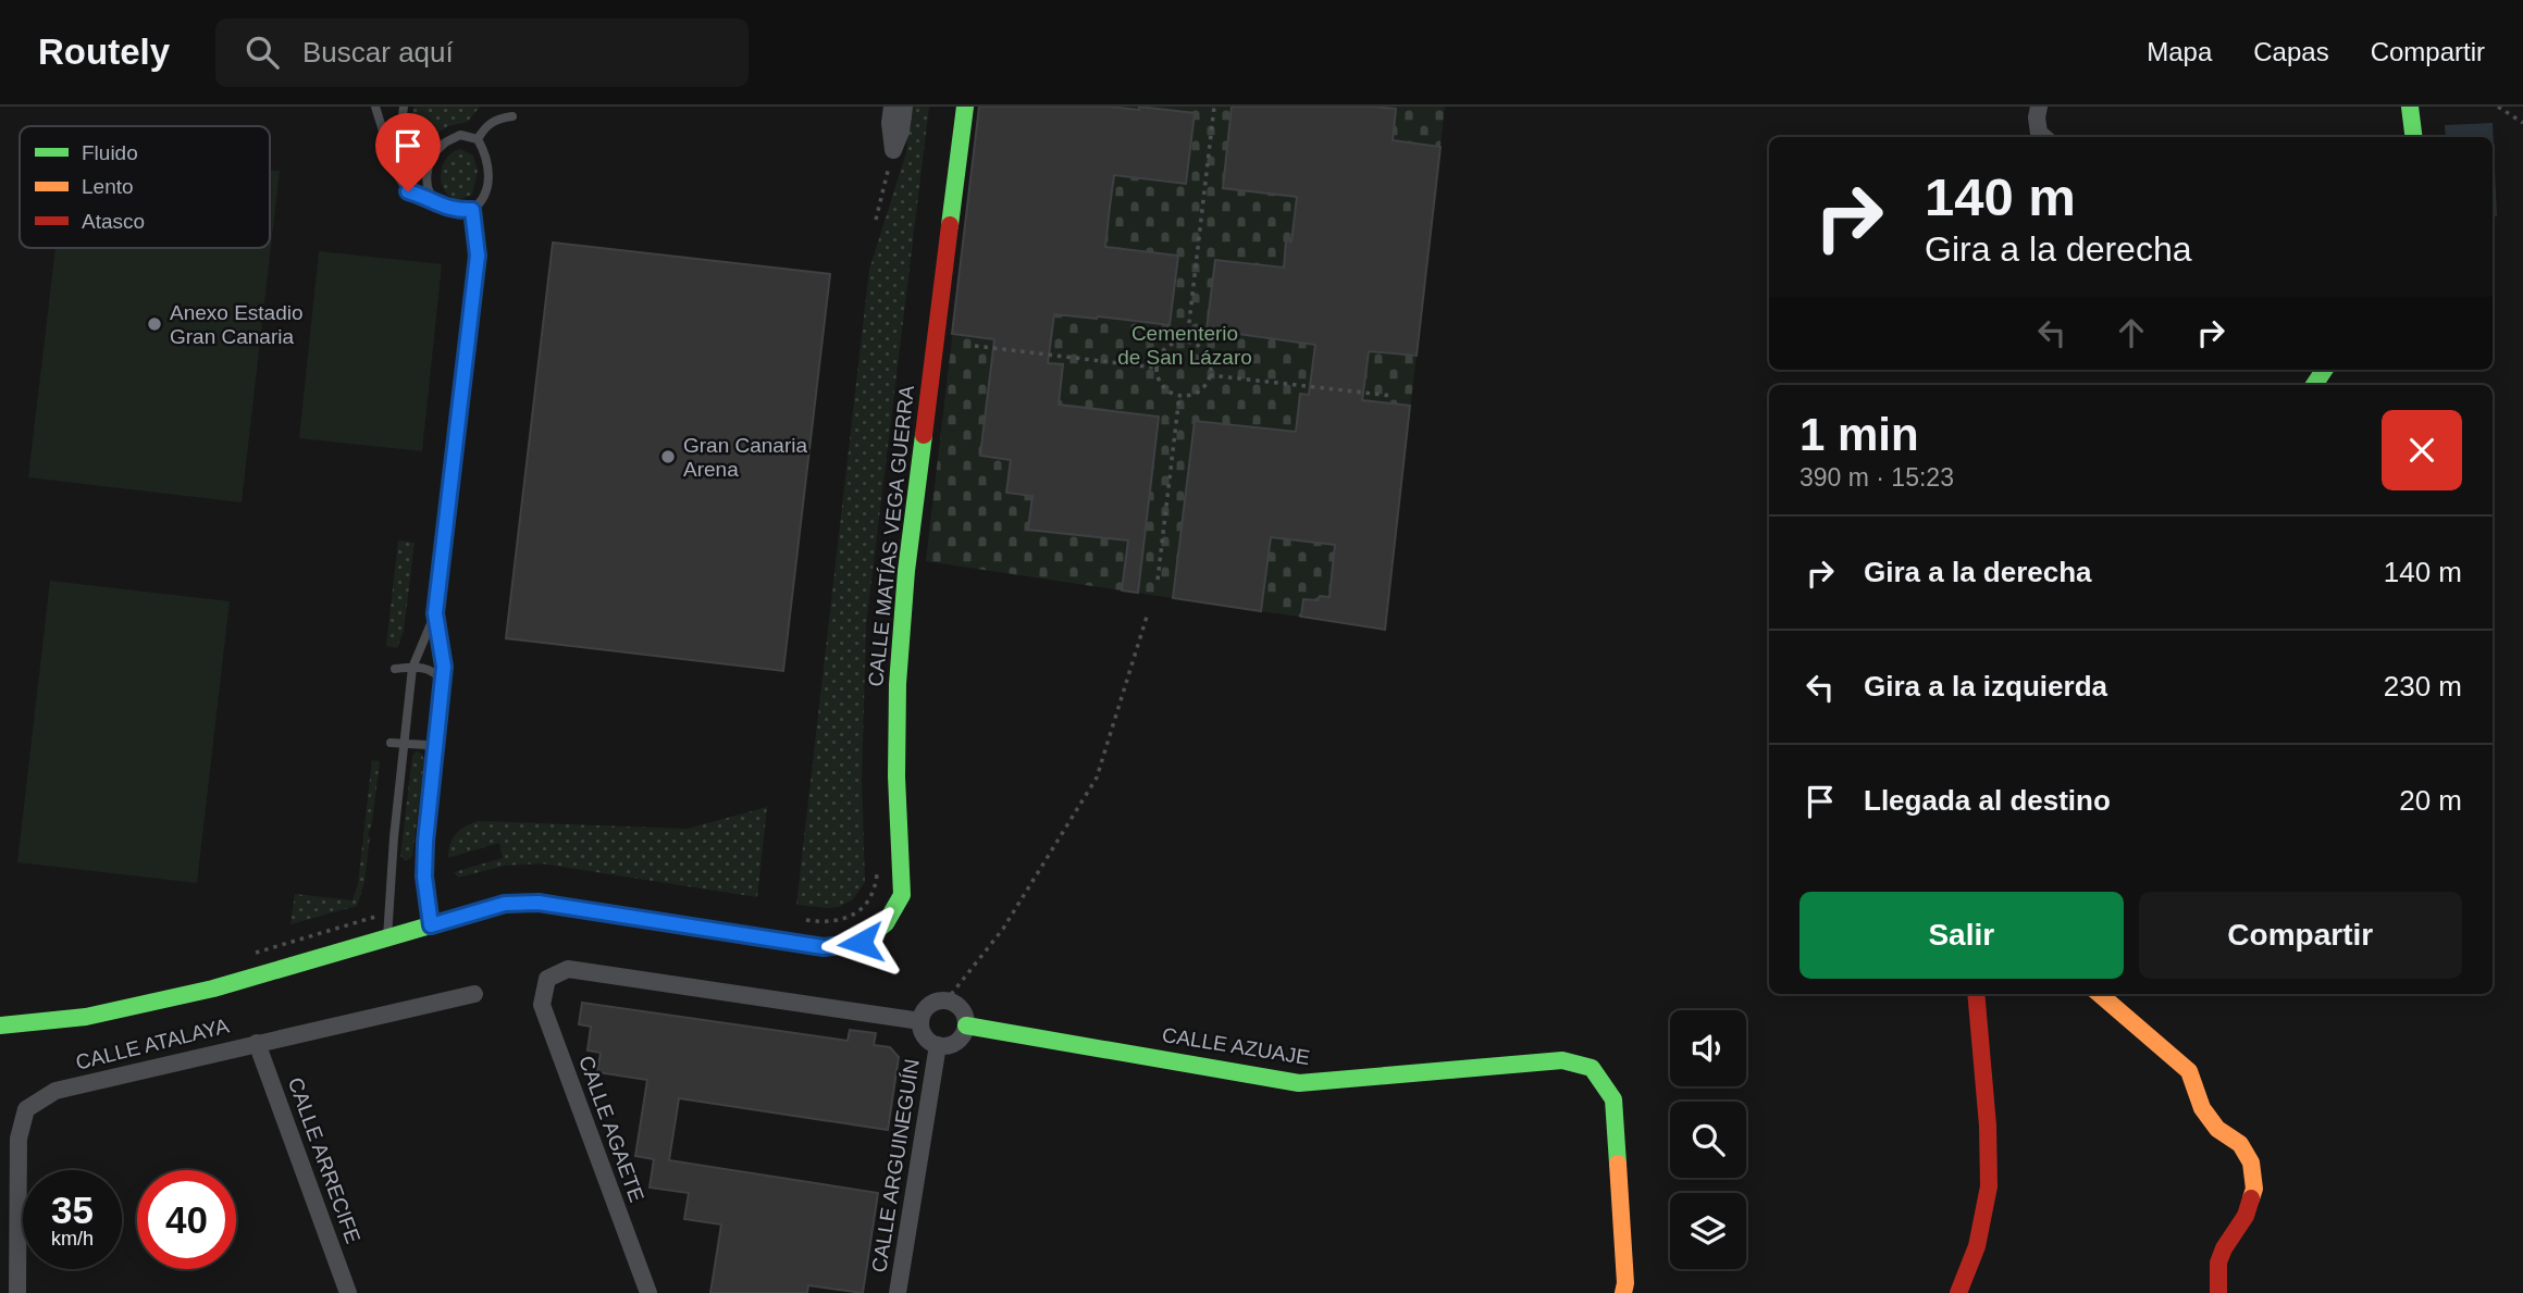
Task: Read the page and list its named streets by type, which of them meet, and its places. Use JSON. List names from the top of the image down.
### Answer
{
  "streets": {
    "street": [
      "CALLE MATÍAS VEGA GUERRA",
      "CALLE ATALAYA",
      "CALLE AZUAJE",
      "CALLE AGAETE",
      "CALLE ARRECIFE",
      "CALLE ARGUINEGUÍN"
    ]
  },
  "crossings": [
    ["CALLE ATALAYA", "CALLE ARRECIFE"],
    ["CALLE AZUAJE", "CALLE AGAETE"],
    ["CALLE AZUAJE", "CALLE ARGUINEGUÍN"],
    ["CALLE AGAETE", "CALLE ARGUINEGUÍN"]
  ],
  "parks": ["Cementerio de San Lázaro"],
  "places": ["Anexo Estadio Gran Canaria", "Gran Canaria Arena"],
  "legend": ["Fluido", "Lento", "Atasco"],
  "page": {
    "header": "Routely",
    "search": "Buscar aquí",
    "nav": ["Mapa", "Capas", "Compartir"],
    "turn": ["140 m", "Gira a la derecha"],
    "heading": ["1 min", "390 m · 15:23"],
    "list": [
      {
        "name": "Gira a la derecha",
        "value": "140 m"
      },
      {
        "name": "Gira a la izquierda",
        "value": "230 m"
      },
      {
        "name": "Llegada al destino",
        "value": "20 m"
      }
    ],
    "buttons": ["Salir", "Compartir"],
    "speed": "35 km/h",
    "limit": "40"
  }
}
